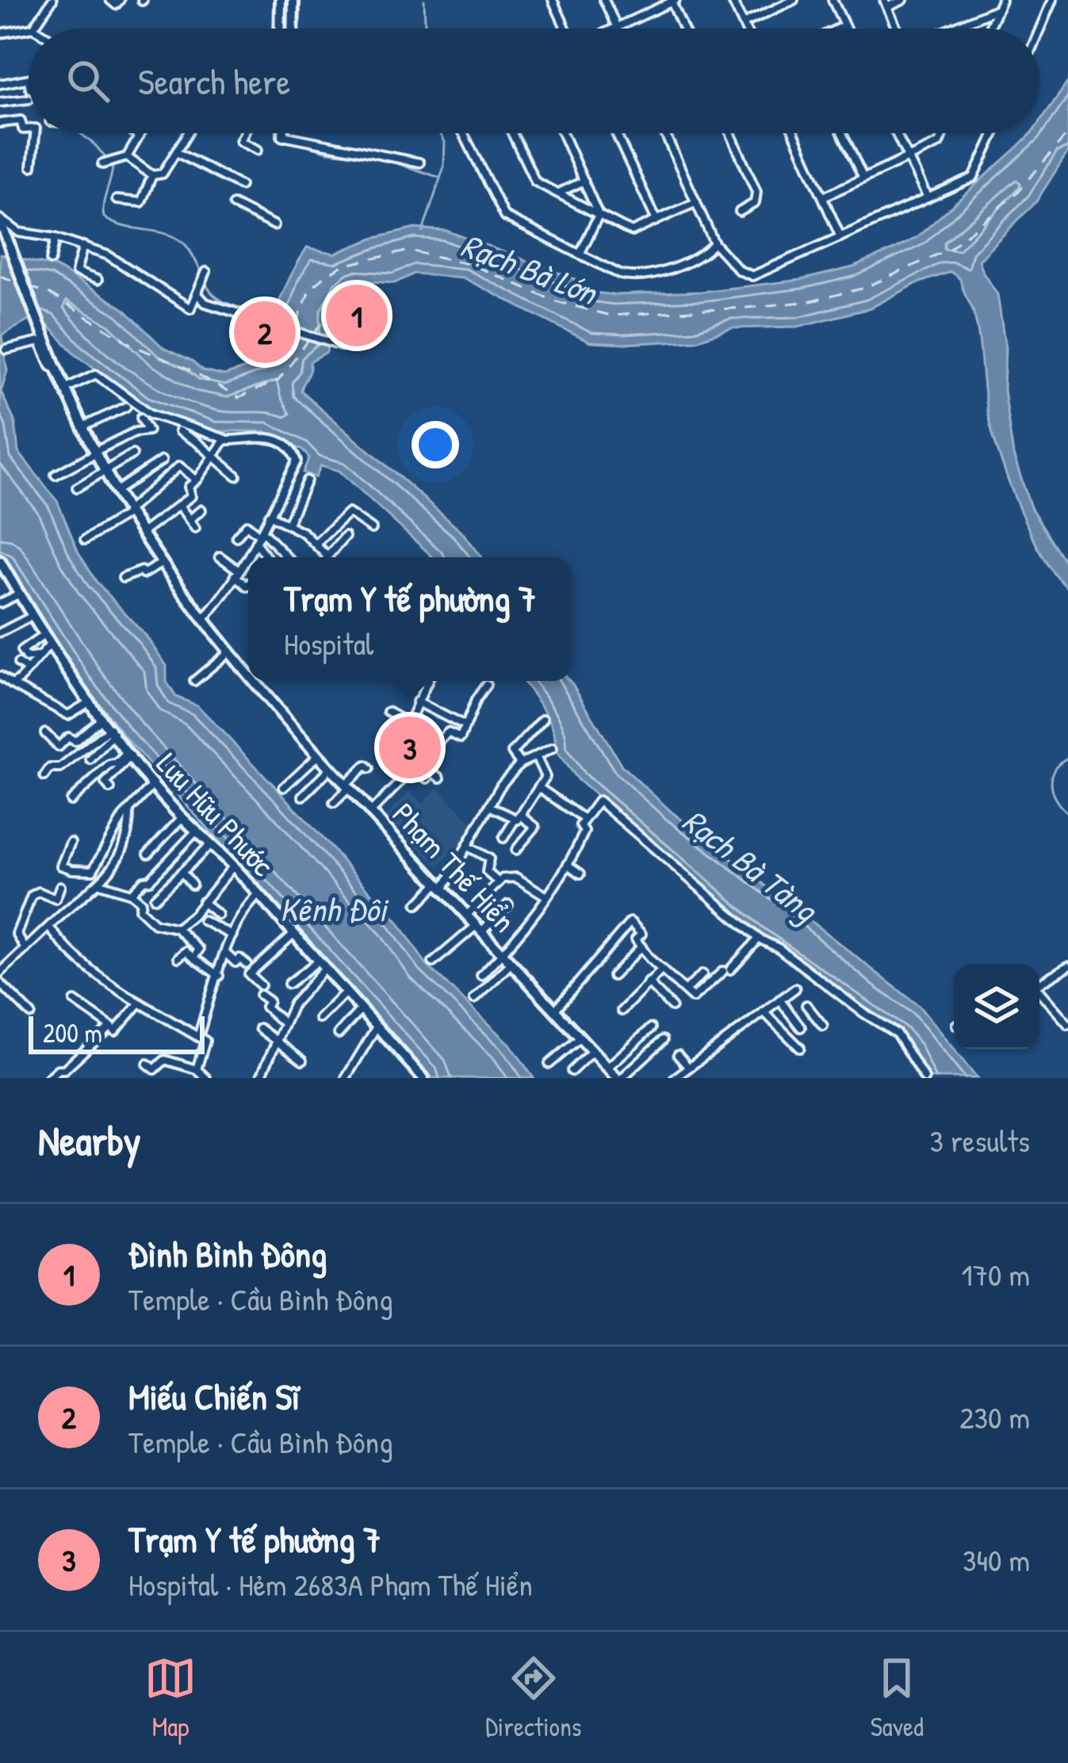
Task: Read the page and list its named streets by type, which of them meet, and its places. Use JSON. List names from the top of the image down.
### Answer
{
  "streets": {
    "main road": ["Lưu Hữu Phước", "Phạm Thế Hiển"]
  },
  "water": ["Rạch Bà Lớn", "Rạch Bà Tàng", "Kênh Đôi"],
  "scale_bar": "200 m",
  "page": {
    "search": "Search here",
    "pins": ["1", "2", "3"],
    "popup": ["Trạm Y tế phường 7", "Hospital"],
    "scale": "200 m",
    "heading": ["Nearby", "3 results"],
    "list": [
      {
        "mark": "1",
        "name": "Đình Bình Đông",
        "note": "Temple · Cầu Bình Đông",
        "value": "170 m"
      },
      {
        "mark": "2",
        "name": "Miếu Chiến Sĩ",
        "note": "Temple · Cầu Bình Đông",
        "value": "230 m"
      },
      {
        "mark": "3",
        "name": "Trạm Y tế phường 7",
        "note": "Hospital · Hẻm 2683A Phạm Thế Hiển",
        "value": "340 m"
      }
    ],
    "nav": ["Map", "Directions", "Saved"]
  }
}
